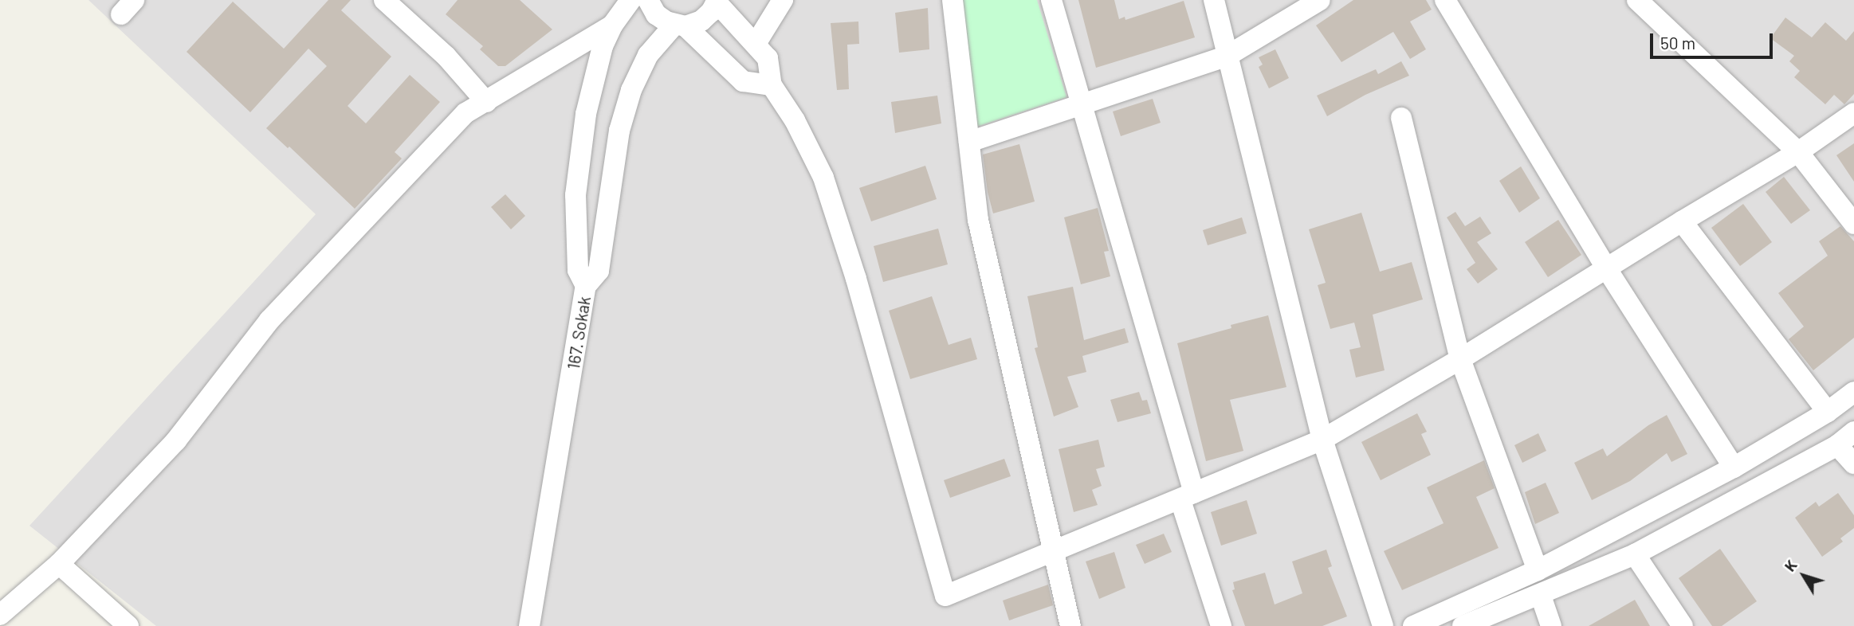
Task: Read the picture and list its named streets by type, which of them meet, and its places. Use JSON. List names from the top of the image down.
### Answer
{
  "streets": {
    "street": ["167. Sokak"]
  },
  "scale_bar": "50 m",
  "north": "top left"
}
